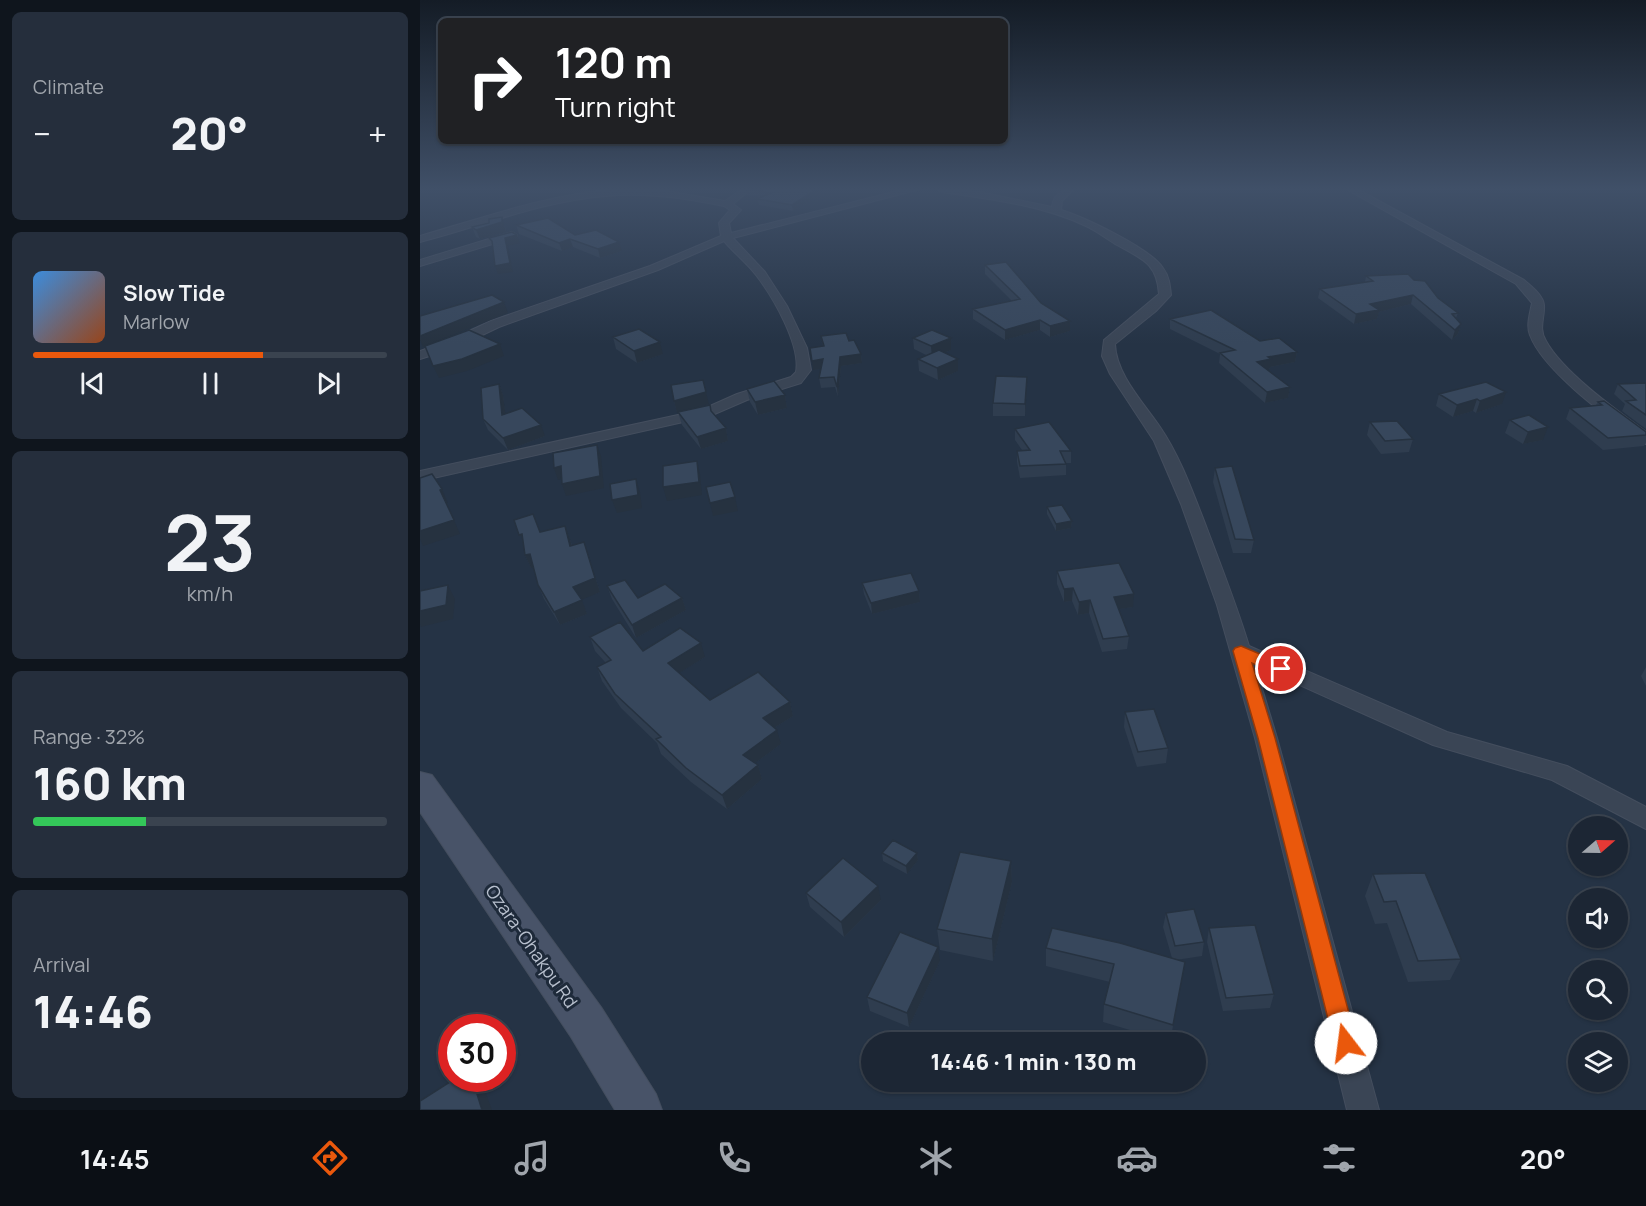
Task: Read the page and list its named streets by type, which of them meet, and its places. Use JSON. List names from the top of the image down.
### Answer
{
  "streets": {
    "main road": ["Ozara-Ohakpu Rd"]
  },
  "north": "right",
  "page": {
    "tile": [
      "Climate",
      ["23", "km/h"],
      ["Range · 32%", "160 km"],
      ["Arrival", "14:46"]
    ],
    "turn": ["120 m", "Turn right"],
    "heat": ["−", "20°", "+"],
    "song": ["Slow Tide", "Marlow"],
    "limit": "30",
    "trip": "14:46 · 1 min · 130 m",
    "tabs": ["14:45", "20°"]
  }
}
